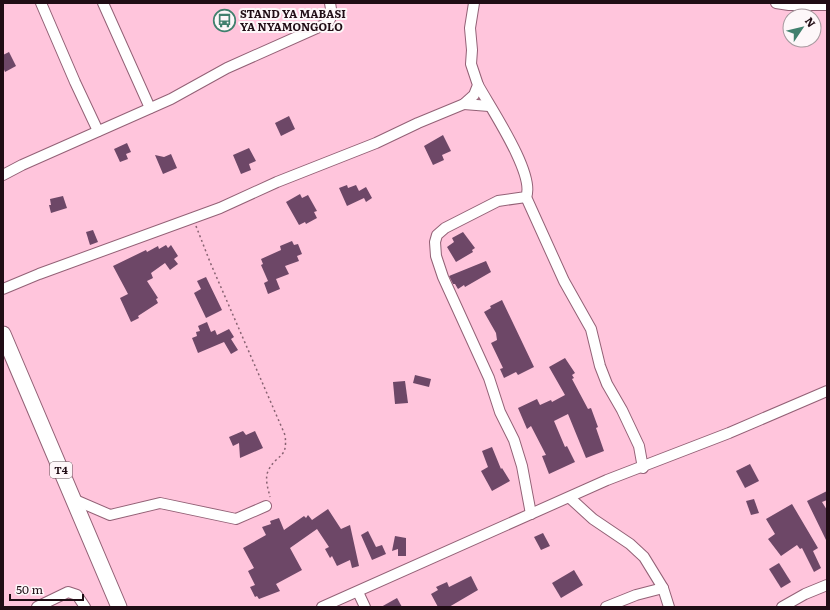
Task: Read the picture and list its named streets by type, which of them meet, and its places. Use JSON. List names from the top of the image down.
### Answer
{
  "streets": {
    "highway": ["T4"]
  },
  "places": {
    "bus stop": ["STAND YA MABASI YA NYAMONGOLO"]
  },
  "scale_bar": "50 m",
  "north": "top right"
}
